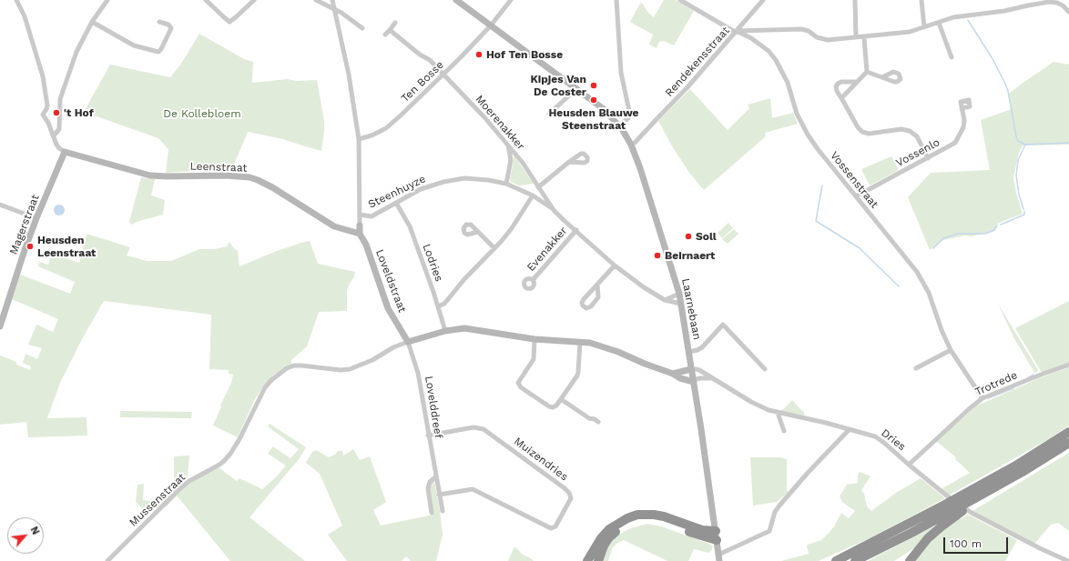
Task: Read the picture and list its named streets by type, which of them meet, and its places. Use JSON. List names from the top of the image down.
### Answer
{
  "streets": {
    "street": [
      "Rendekensstraat",
      "Ten Bosse",
      "Moerenakker",
      "Vossenlo",
      "Leenstraat",
      "Vossenstraat",
      "Steenhuyze",
      "Magerstraat",
      "Evenakker",
      "Lodries",
      "Loveldstraat",
      "Laarnebaan",
      "Trotrede",
      "Lovelddreef",
      "Dries",
      "Muizendries",
      "Mussenstraat"
    ]
  },
  "crossings": [
    ["Rendekensstraat", "Vossenstraat"],
    ["Rendekensstraat", "Laarnebaan"],
    ["Ten Bosse", "Moerenakker"],
    ["Ten Bosse", "Laarnebaan"],
    ["Moerenakker", "Steenhuyze"],
    ["Moerenakker", "Evenakker"],
    ["Moerenakker", "Laarnebaan"],
    ["Vossenlo", "Vossenstraat"],
    ["Leenstraat", "Magerstraat"],
    ["Leenstraat", "Loveldstraat"],
    ["Vossenstraat", "Trotrede"],
    ["Steenhuyze", "Lodries"],
    ["Loveldstraat", "Lovelddreef"],
    ["Loveldstraat", "Mussenstraat"],
    ["Laarnebaan", "Dries"],
    ["Trotrede", "Dries"],
    ["Lovelddreef", "Muizendries"],
    ["Lovelddreef", "Mussenstraat"]
  ],
  "parks": ["De Kollebloem"],
  "places": [
    "Hof Ten Bosse",
    "Kipjes Van De Coster",
    "Heusden Blauwe Steenstraat",
    "'t Hof",
    "Soll",
    "Heusden Leenstraat",
    "Beirnaert"
  ],
  "scale_bar": "100 m",
  "north": "top right"
}
